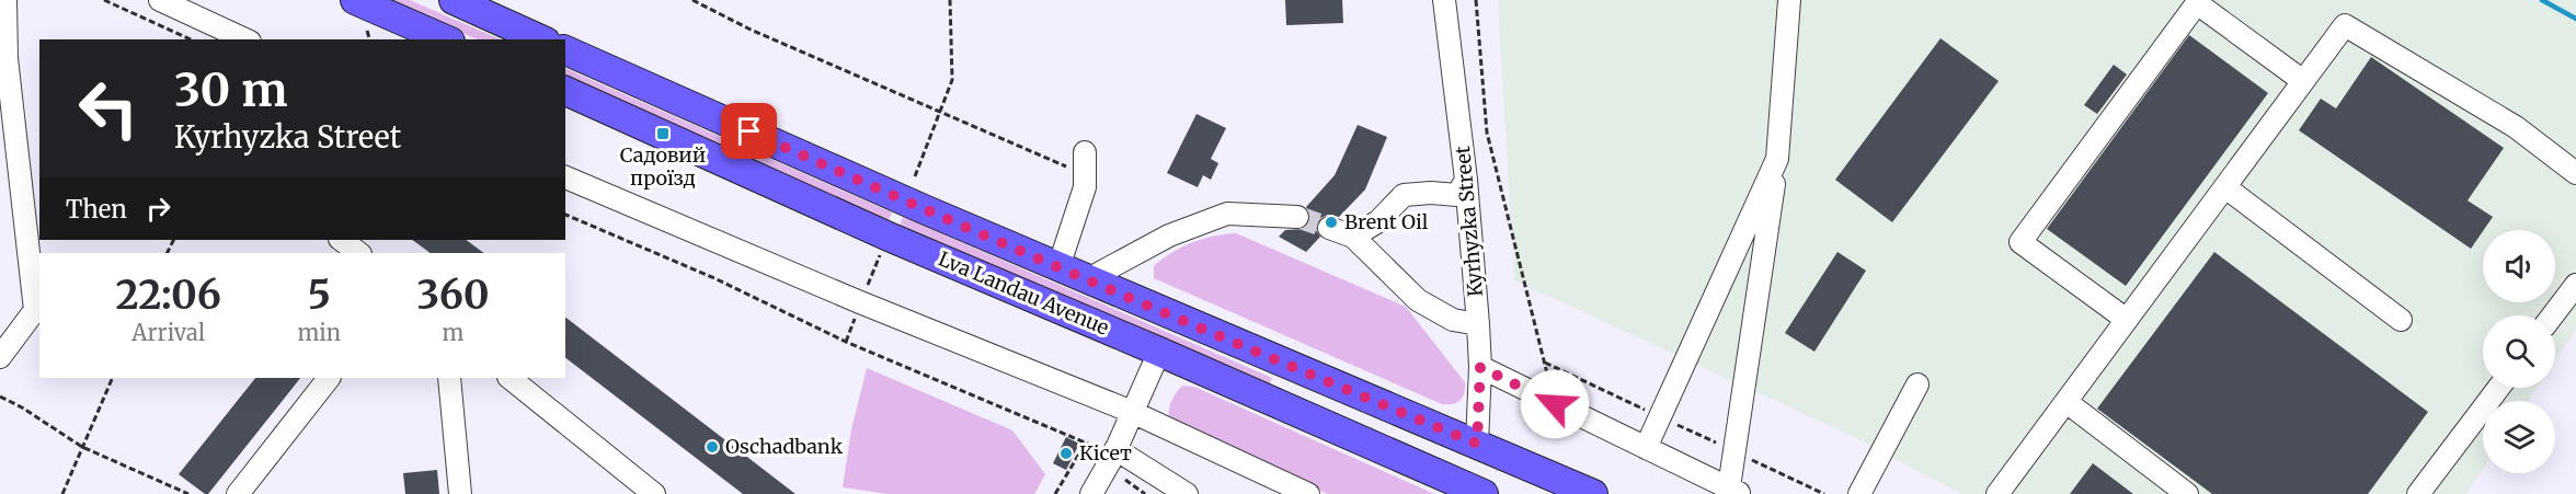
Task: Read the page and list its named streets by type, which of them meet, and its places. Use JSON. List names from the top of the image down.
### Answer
{
  "streets": {
    "main road": ["Lva Landau Avenue"],
    "street": ["Kyrhyzka Street"]
  },
  "crossings": [
    ["Kyrhyzka Street", "Lva Landau Avenue"]
  ],
  "places": {
    "transit": ["Садовий проїзд"],
    "other": ["Brent Oil", "Oschadbank", "Кісет"]
  },
  "page": {
    "turn": ["30 m", "Kyrhyzka Street"],
    "then": "Then",
    "eta": [
      "22:06",
      "Arrival",
      "5",
      "min",
      "360",
      "m"
    ]
  }
}
